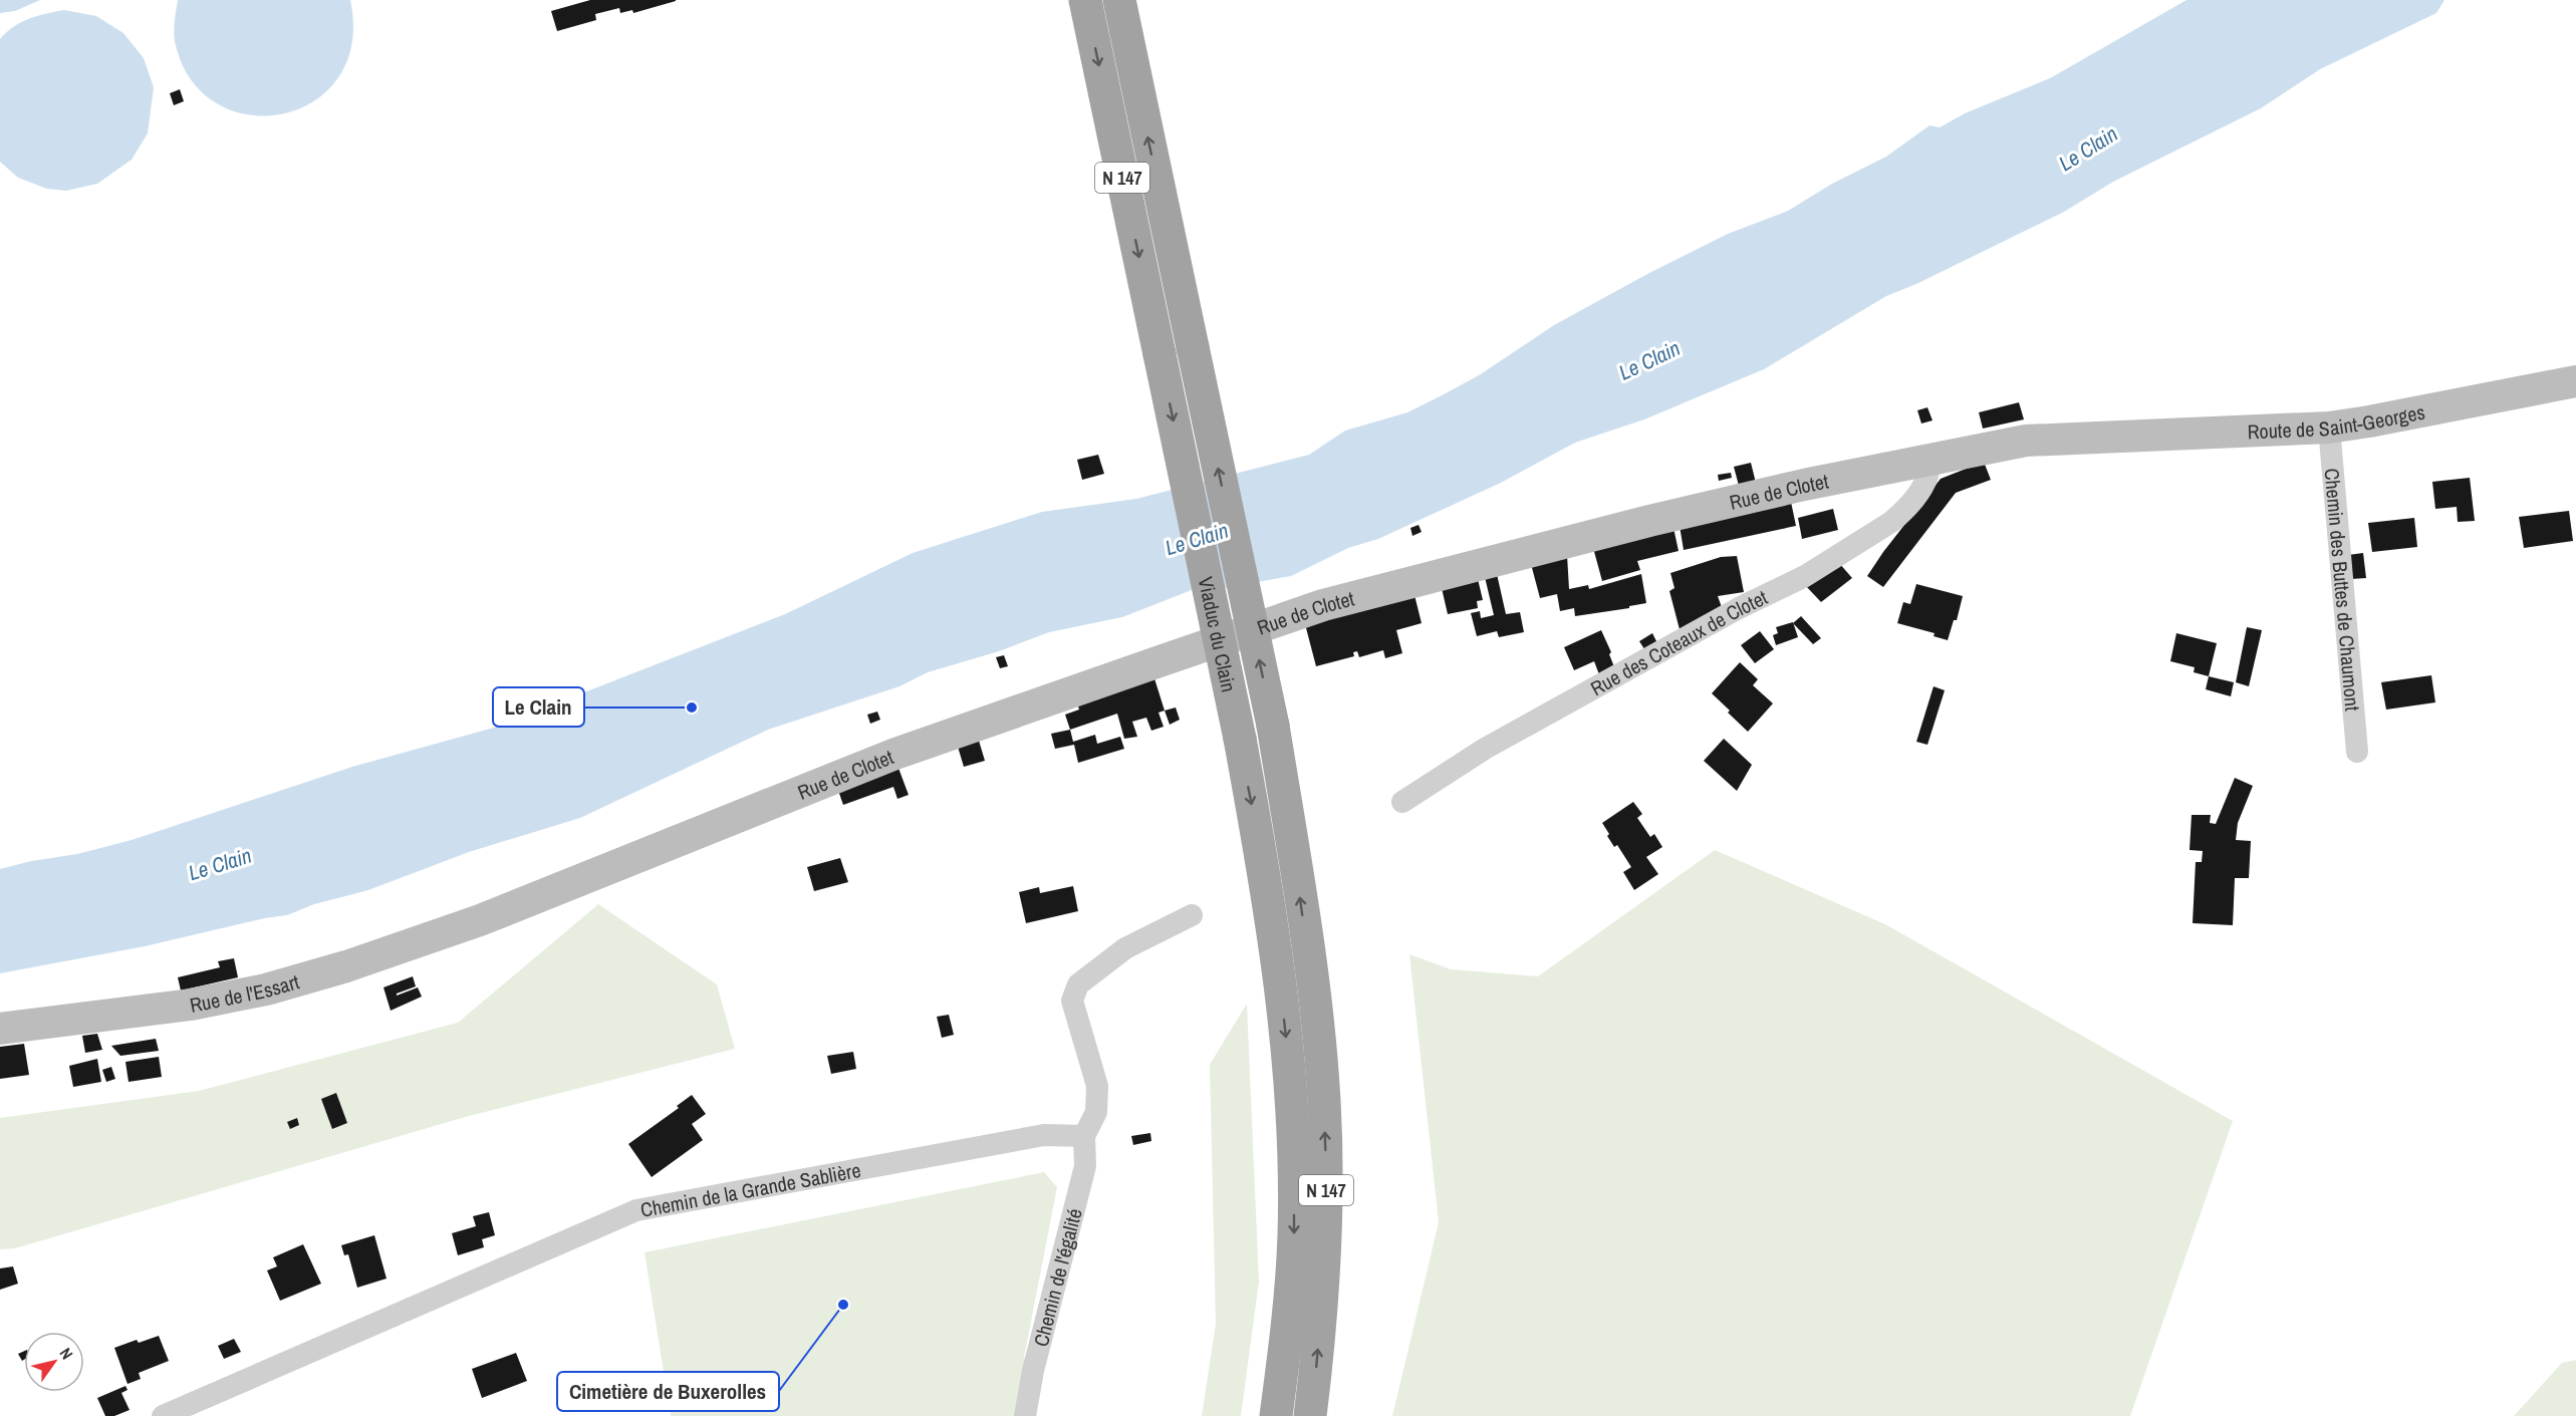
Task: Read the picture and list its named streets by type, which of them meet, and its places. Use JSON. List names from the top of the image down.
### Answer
{
  "streets": {
    "highway": ["N 147", "Viaduc du Clain"],
    "main road": ["Route de Saint-Georges", "Rue de Clotet", "Rue de l'Essart"],
    "street": [
      "Chemin des Buttes de Chaumont",
      "Rue des Coteaux de Clotet",
      "Chemin de la Grande Sablière",
      "Chemin de l'égalité"
    ]
  },
  "crossings": [
    ["Route de Saint-Georges", "Rue de Clotet"],
    ["Route de Saint-Georges", "Chemin des Buttes de Chaumont"],
    ["Rue de Clotet", "Rue des Coteaux de Clotet"],
    ["Rue de Clotet", "Rue de l'Essart"],
    ["Chemin de la Grande Sablière", "Chemin de l'égalité"]
  ],
  "water": ["Le Clain"],
  "places": ["Le Clain", "Cimetière de Buxerolles"],
  "north": "top right"
}
